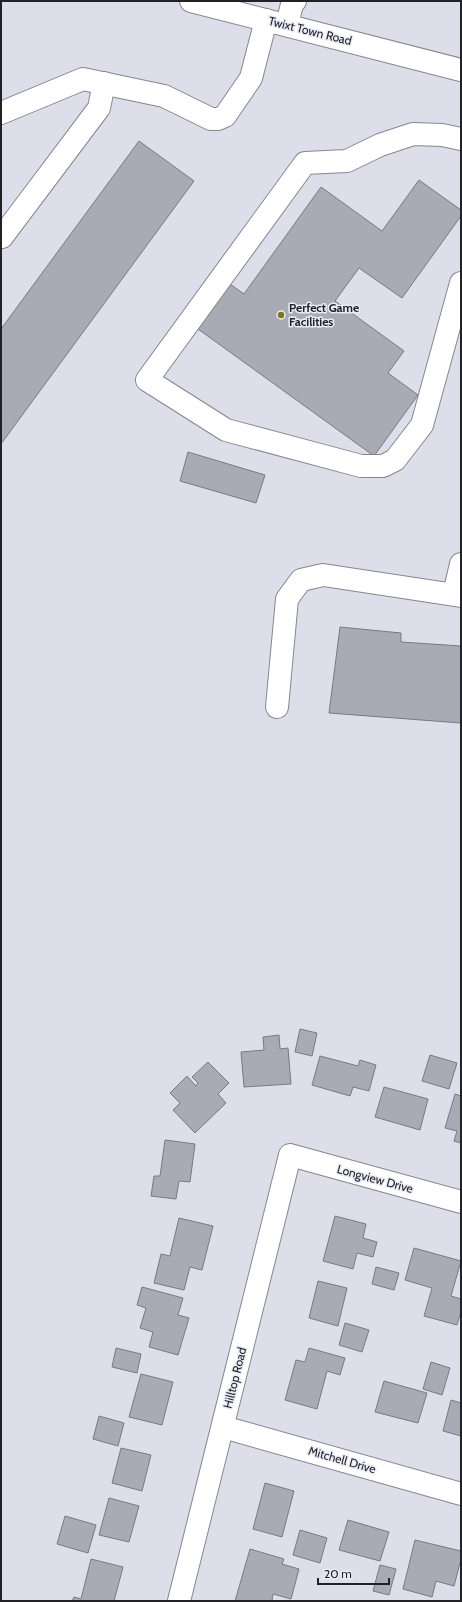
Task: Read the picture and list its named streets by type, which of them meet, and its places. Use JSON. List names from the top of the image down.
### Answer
{
  "streets": {
    "street": [
      "Twixt Town Road",
      "Longview Drive",
      "Hilltop Road",
      "Mitchell Drive"
    ]
  },
  "crossings": [
    ["Longview Drive", "Hilltop Road"],
    ["Hilltop Road", "Mitchell Drive"]
  ],
  "places": ["Perfect Game Facilities"],
  "scale_bar": "20 m"
}
